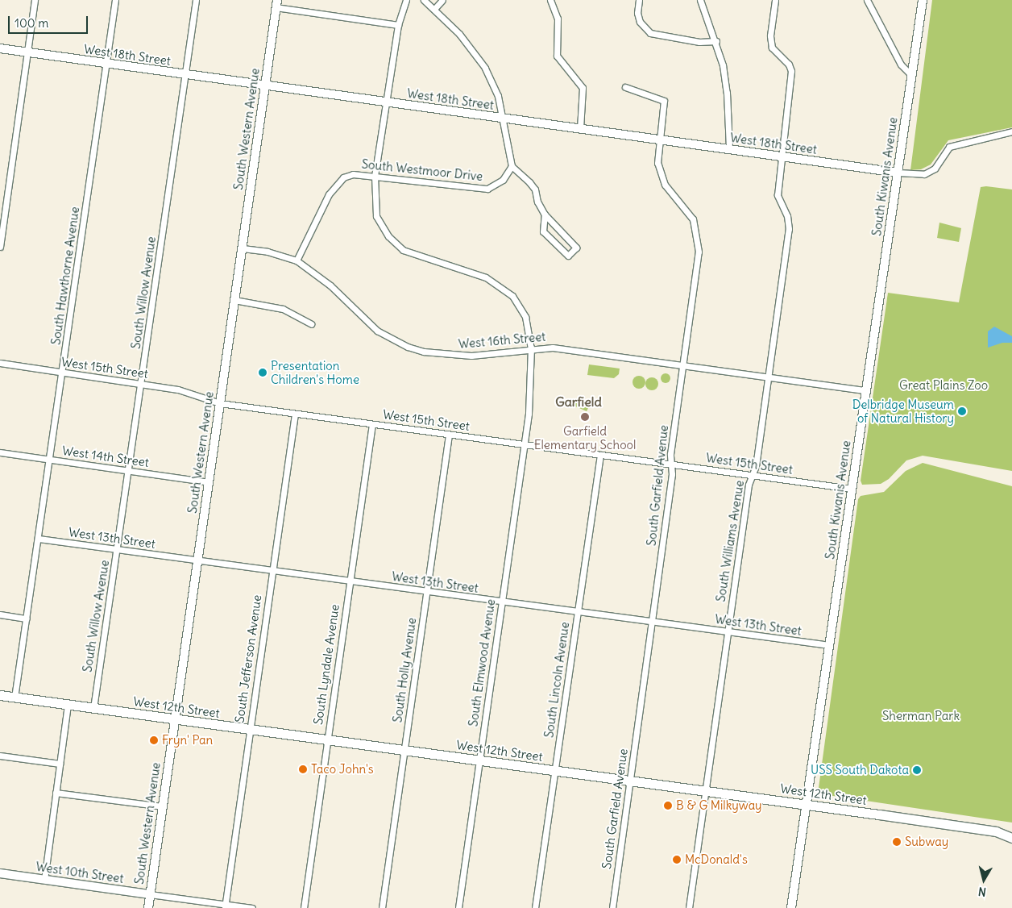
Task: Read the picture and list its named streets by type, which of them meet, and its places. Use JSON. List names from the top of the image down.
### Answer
{
  "streets": {
    "main road": ["West 12th Street"],
    "street": [
      "West 18th Street",
      "South Western Avenue",
      "South Westmoor Drive",
      "South Kiwanis Avenue",
      "South Hawthorne Avenue",
      "South Willow Avenue",
      "West 16th Street",
      "West 15th Street",
      "West 14th Street",
      "South Garfield Avenue",
      "West 13th Street",
      "South Williams Avenue",
      "South Jefferson Avenue",
      "South Elmwood Avenue",
      "South Lyndale Avenue",
      "South Holly Avenue",
      "South Lincoln Avenue",
      "West 10th Street"
    ]
  },
  "crossings": [
    ["West 18th Street", "South Western Avenue"],
    ["West 18th Street", "South Kiwanis Avenue"],
    ["West 18th Street", "South Hawthorne Avenue"],
    ["West 18th Street", "South Willow Avenue"],
    ["West 18th Street", "South Garfield Avenue"],
    ["West 18th Street", "South Williams Avenue"],
    ["West 18th Street", "South Elmwood Avenue"],
    ["South Western Avenue", "West 16th Street"],
    ["South Western Avenue", "West 15th Street"],
    ["South Western Avenue", "West 14th Street"],
    ["South Western Avenue", "West 13th Street"],
    ["South Western Avenue", "West 12th Street"],
    ["South Western Avenue", "West 10th Street"],
    ["South Westmoor Drive", "West 16th Street"],
    ["South Westmoor Drive", "South Elmwood Avenue"],
    ["South Kiwanis Avenue", "West 16th Street"],
    ["South Kiwanis Avenue", "West 15th Street"],
    ["South Kiwanis Avenue", "West 13th Street"],
    ["South Kiwanis Avenue", "West 12th Street"],
    ["South Hawthorne Avenue", "West 15th Street"],
    ["South Hawthorne Avenue", "West 14th Street"],
    ["South Hawthorne Avenue", "West 13th Street"],
    ["South Hawthorne Avenue", "West 12th Street"],
    ["South Willow Avenue", "West 15th Street"],
    ["South Willow Avenue", "West 14th Street"],
    ["South Willow Avenue", "West 13th Street"],
    ["South Willow Avenue", "West 12th Street"],
    ["West 16th Street", "South Garfield Avenue"],
    ["West 16th Street", "South Williams Avenue"],
    ["West 16th Street", "South Elmwood Avenue"],
    ["West 15th Street", "South Garfield Avenue"],
    ["West 15th Street", "South Williams Avenue"],
    ["West 15th Street", "South Jefferson Avenue"],
    ["West 15th Street", "South Elmwood Avenue"],
    ["West 15th Street", "South Lyndale Avenue"],
    ["West 15th Street", "South Holly Avenue"],
    ["West 15th Street", "South Lincoln Avenue"],
    ["South Garfield Avenue", "West 13th Street"],
    ["South Garfield Avenue", "West 12th Street"],
    ["West 13th Street", "South Williams Avenue"],
    ["West 13th Street", "South Jefferson Avenue"],
    ["West 13th Street", "South Elmwood Avenue"],
    ["West 13th Street", "South Lyndale Avenue"],
    ["West 13th Street", "South Holly Avenue"],
    ["West 13th Street", "South Lincoln Avenue"],
    ["South Williams Avenue", "West 12th Street"],
    ["South Jefferson Avenue", "West 12th Street"],
    ["South Jefferson Avenue", "West 10th Street"],
    ["South Elmwood Avenue", "West 12th Street"],
    ["South Lyndale Avenue", "West 12th Street"],
    ["South Holly Avenue", "West 12th Street"],
    ["South Lincoln Avenue", "West 12th Street"]
  ],
  "districts": ["Garfield"],
  "parks": ["Great Plains Zoo", "Sherman Park"],
  "places": [
    "Presentation Children's Home",
    "Delbridge Museum of Natural History",
    "Garfield Elementary School",
    "Fryn' Pan",
    "Taco John's",
    "USS South Dakota",
    "B & G Milkyway",
    "Subway",
    "McDonald's"
  ],
  "scale_bar": "100 m",
  "north": "bottom"
}
